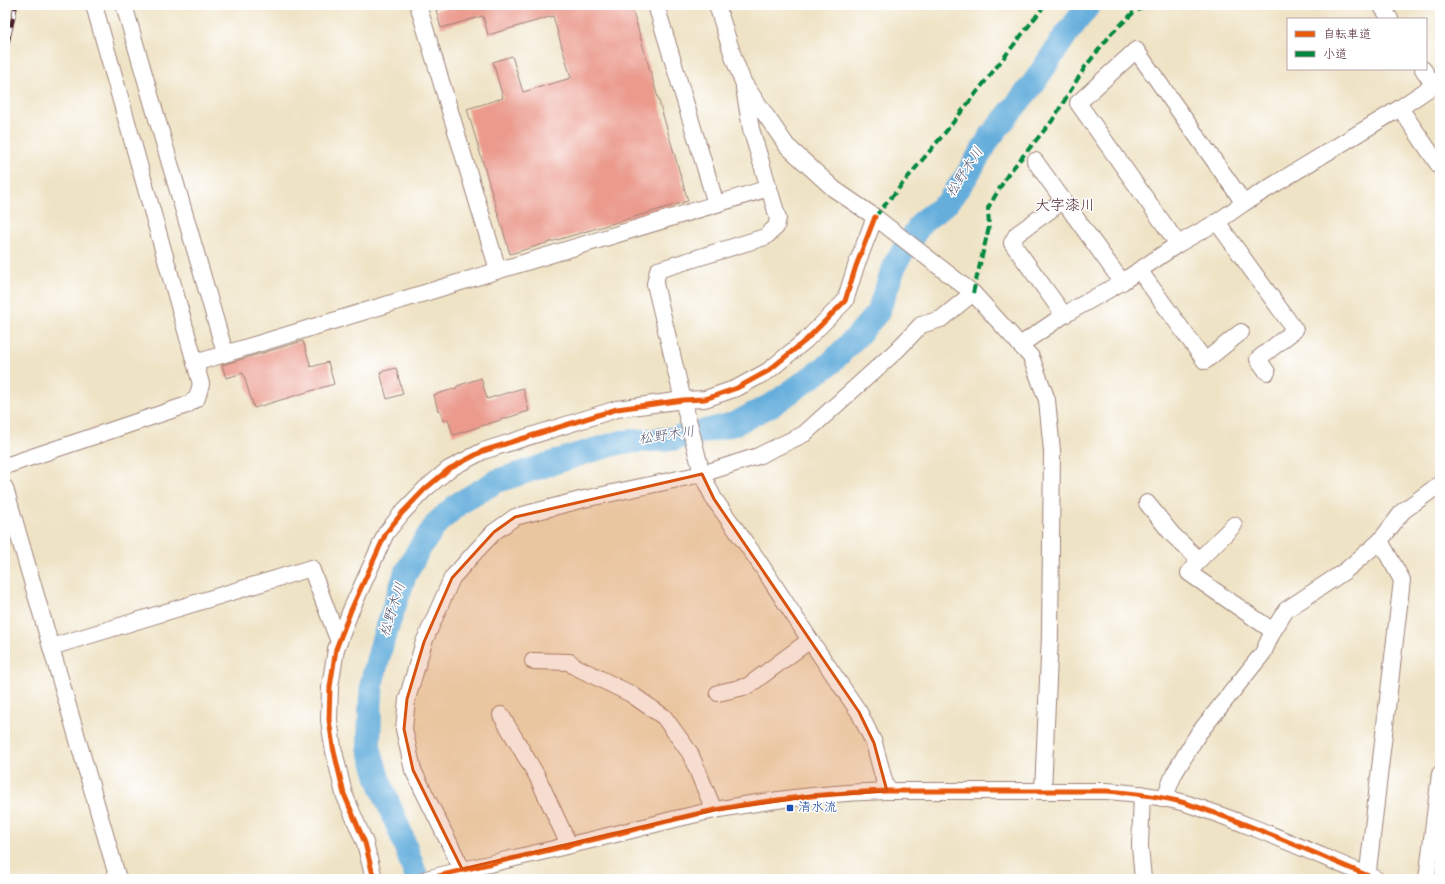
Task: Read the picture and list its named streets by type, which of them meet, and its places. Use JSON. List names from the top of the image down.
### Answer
{
  "districts": ["大字漆川"],
  "water": ["松野木川"],
  "places": {
    "transit": ["清水流"]
  },
  "legend": ["自転車道", "小道"]
}
